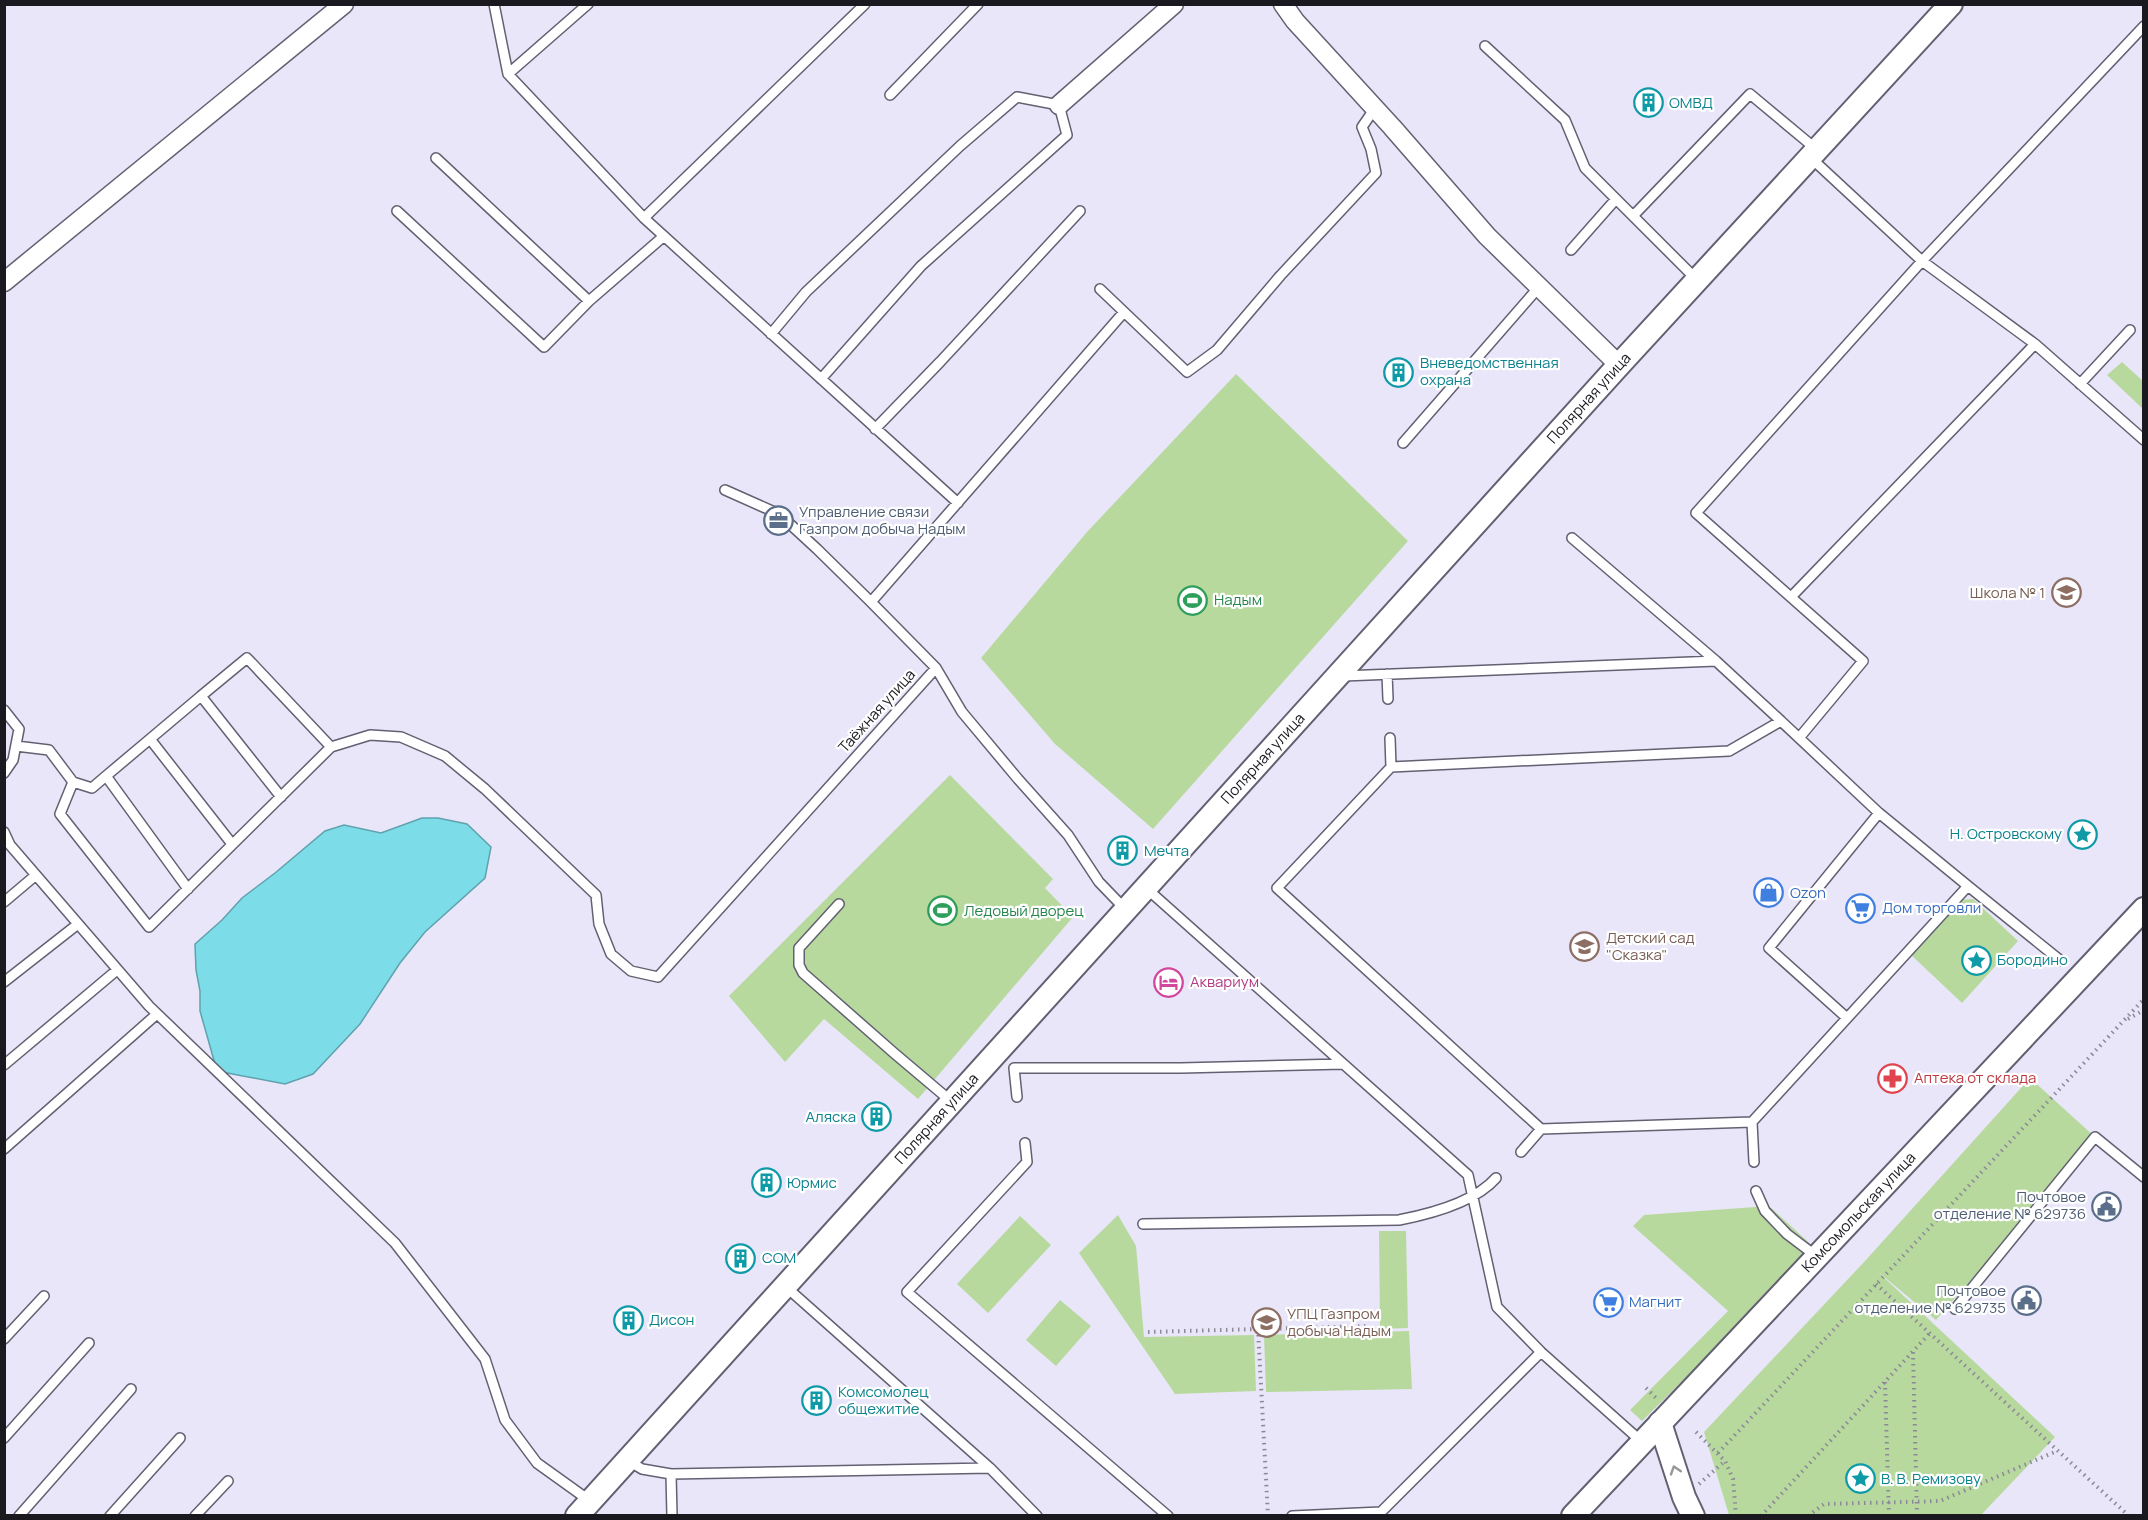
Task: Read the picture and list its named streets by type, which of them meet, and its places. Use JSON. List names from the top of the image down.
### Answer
{
  "streets": {
    "street": ["Полярная улица", "Комсомольская улица"],
    "lane": ["Таёжная улица"]
  },
  "crossings": [
    ["Полярная улица", "Таёжная улица"]
  ],
  "places": {
    "building": [
      "ОМВД",
      "Вневедомственная охрана",
      "Мечта",
      "Аляска",
      "Юрмис",
      "СОМ",
      "Дисон",
      "Комсомолец общежитие"
    ],
    "office": ["Управление связи Газпром добыча Надым"],
    "school or university": ["Школа № 1", "Детский сад \"Сказка\"", "УПЦ Газпром добыча Надым"],
    "sports": ["Надым", "Ледовый дворец"],
    "place": ["Н. Островскому", "Бородино", "В. В. Ремизову"],
    "shop": ["Ozon"],
    "supermarket": ["Дом торговли", "Магнит"],
    "hotel": ["Аквариум"],
    "pharmacy": ["Аптека от склада"],
    "public building": ["Почтовое отделение № 629736", "Почтовое отделение № 629735"]
  }
}
